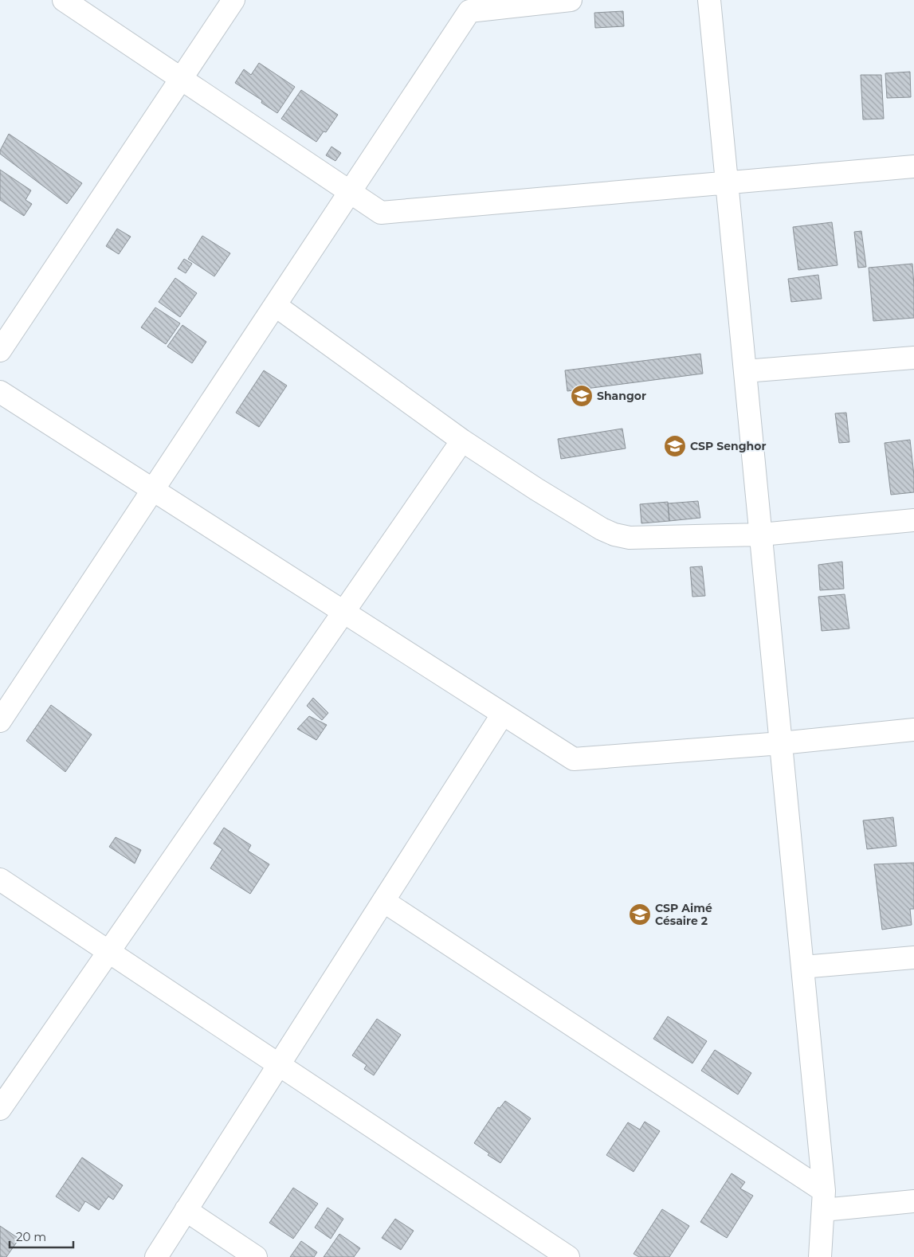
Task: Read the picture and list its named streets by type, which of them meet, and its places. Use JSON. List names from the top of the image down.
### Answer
{
  "places": {
    "school or university": ["Shangor", "CSP Senghor", "CSP Aimé Césaire 2"]
  },
  "scale_bar": "20 m"
}
